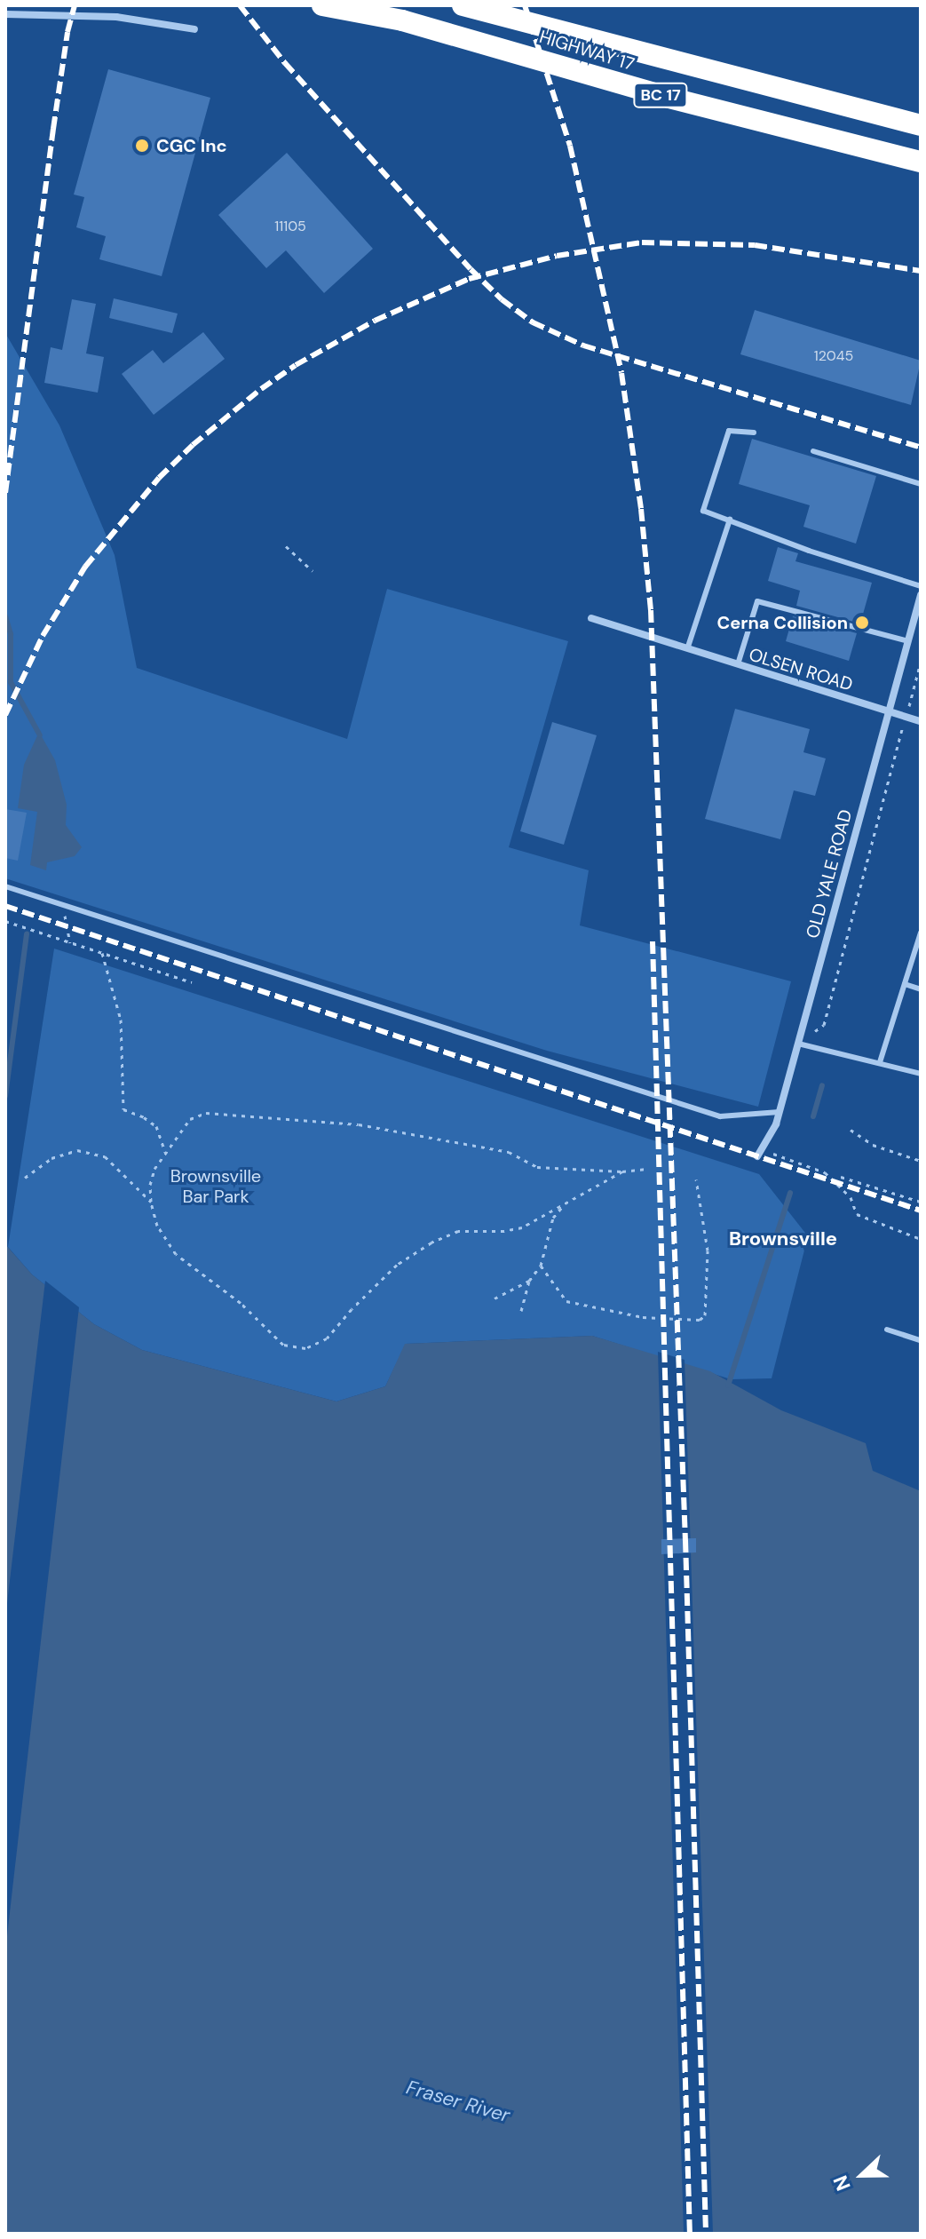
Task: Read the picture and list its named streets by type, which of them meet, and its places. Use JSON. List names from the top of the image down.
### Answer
{
  "streets": {
    "highway": ["HIGHWAY 17", "BC 17"],
    "street": ["OLSEN ROAD", "OLD YALE ROAD"]
  },
  "crossings": [
    ["OLSEN ROAD", "OLD YALE ROAD"]
  ],
  "districts": ["Brownsville"],
  "water": ["Fraser River"],
  "parks": ["Brownsville Bar Park"],
  "places": ["CGC Inc", "Cerna Collision"],
  "house_numbers": ["11105", "12045"],
  "north": "left"
}
